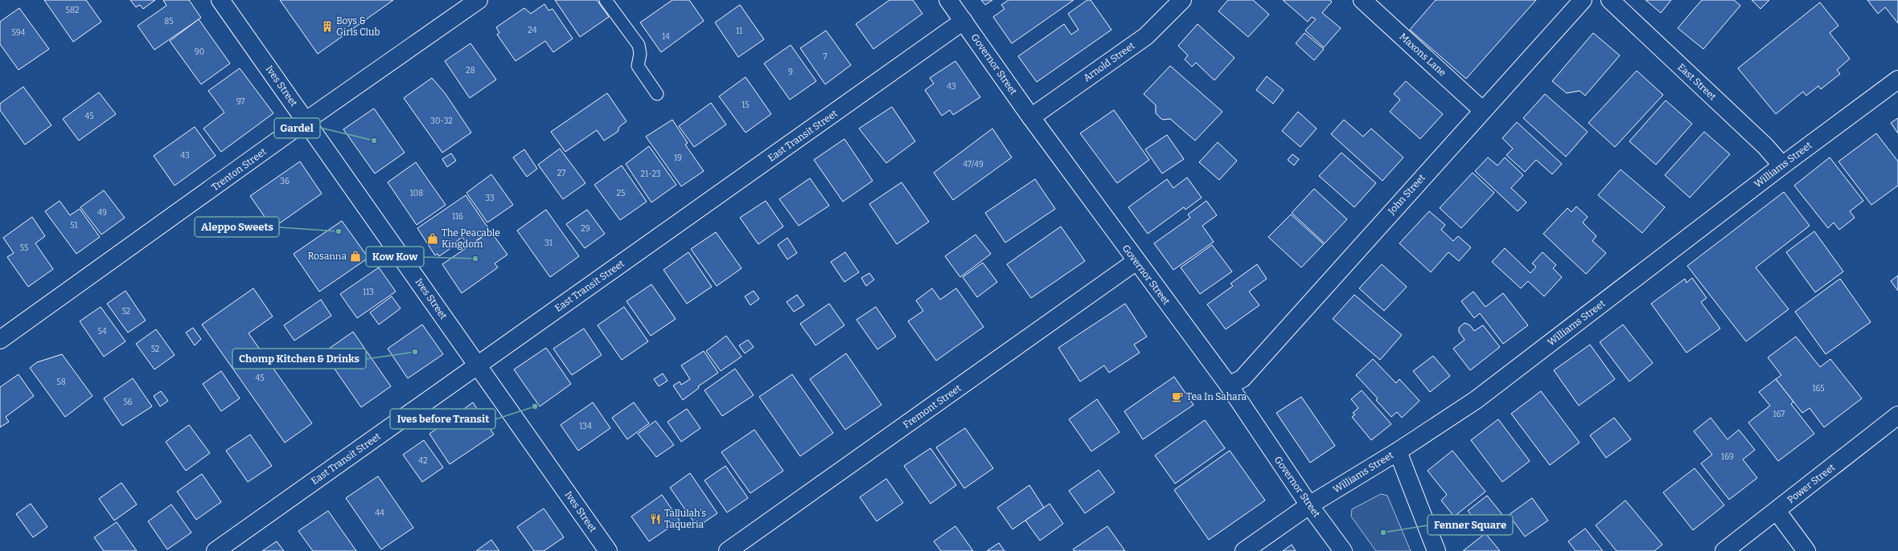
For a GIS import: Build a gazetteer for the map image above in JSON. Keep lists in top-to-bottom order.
{
  "streets": {
    "street": [
      "Maxons Lane",
      "Arnold Street",
      "Governor Street",
      "East Street",
      "Ives Street",
      "East Transit Street",
      "Williams Street",
      "Trenton Street",
      "John Street",
      "Fremont Street",
      "Power Street"
    ]
  },
  "crossings": [
    ["Maxons Lane", "John Street"],
    ["Arnold Street", "Governor Street"],
    ["Governor Street", "East Transit Street"],
    ["Governor Street", "Williams Street"],
    ["Governor Street", "John Street"],
    ["Governor Street", "Fremont Street"],
    ["East Street", "Williams Street"],
    ["Ives Street", "East Transit Street"],
    ["Ives Street", "Trenton Street"]
  ],
  "places": {
    "building": ["Boys & Girls Club"],
    "other": [
      "Gardel",
      "Aleppo Sweets",
      "Kow Kow",
      "Chomp Kitchen & Drinks",
      "Ives before Transit",
      "Fenner Square"
    ],
    "shop": ["The Peacable Kingdom", "Rosanna"],
    "cafe": ["Tea In Sahara"],
    "restaurant": ["Tallulah's Taqueria"]
  },
  "house_numbers": [
    "582",
    "85",
    "24",
    "11",
    "594",
    "14",
    "90",
    "7",
    "28",
    "9",
    "43",
    "97",
    "15",
    "45",
    "30-32",
    "43",
    "19",
    "47/49",
    "27",
    "21-23",
    "36",
    "108",
    "25",
    "33",
    "49",
    "116",
    "51",
    "29",
    "31",
    "55",
    "113",
    "52",
    "54",
    "52",
    "45",
    "58",
    "165",
    "56",
    "167",
    "134",
    "169",
    "42",
    "44"
  ]
}
